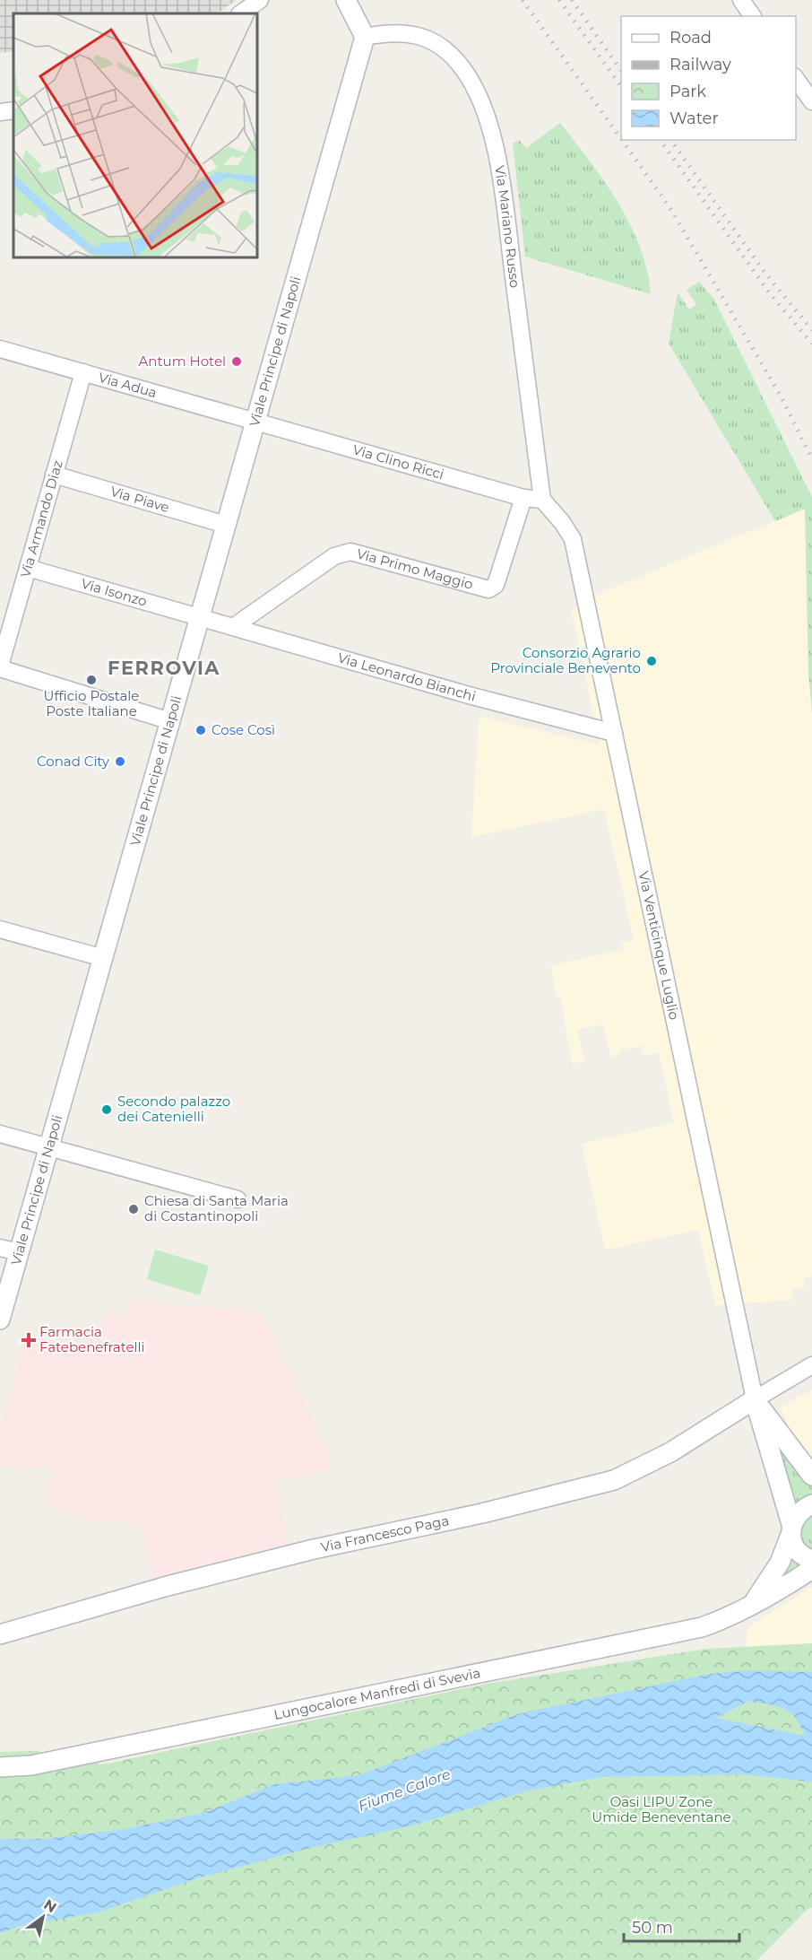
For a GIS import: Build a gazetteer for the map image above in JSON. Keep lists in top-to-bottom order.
{
  "streets": {
    "street": [
      "Via Mariano Russo",
      "Viale Principe di Napoli",
      "Via Adua",
      "Via Clino Ricci",
      "Via Piave",
      "Via Armando Diaz",
      "Via Primo Maggio",
      "Via Isonzo",
      "Via Leonardo Bianchi",
      "Via Venticinque Luglio",
      "Via Francesco Paga",
      "Lungocalore Manfredi di Svevia"
    ]
  },
  "crossings": [
    ["Via Mariano Russo", "Viale Principe di Napoli"],
    ["Via Mariano Russo", "Via Clino Ricci"],
    ["Via Mariano Russo", "Via Venticinque Luglio"],
    ["Viale Principe di Napoli", "Via Adua"],
    ["Viale Principe di Napoli", "Via Clino Ricci"],
    ["Viale Principe di Napoli", "Via Piave"],
    ["Viale Principe di Napoli", "Via Isonzo"],
    ["Viale Principe di Napoli", "Via Leonardo Bianchi"],
    ["Via Adua", "Via Clino Ricci"],
    ["Via Adua", "Via Armando Diaz"],
    ["Via Clino Ricci", "Via Primo Maggio"],
    ["Via Clino Ricci", "Via Venticinque Luglio"],
    ["Via Piave", "Via Armando Diaz"],
    ["Via Armando Diaz", "Via Isonzo"],
    ["Via Primo Maggio", "Via Leonardo Bianchi"],
    ["Via Isonzo", "Via Leonardo Bianchi"],
    ["Via Leonardo Bianchi", "Via Venticinque Luglio"],
    ["Via Venticinque Luglio", "Via Francesco Paga"],
    ["Via Venticinque Luglio", "Lungocalore Manfredi di Svevia"]
  ],
  "districts": ["FERROVIA"],
  "water": ["Fiume Calore"],
  "parks": ["Oasi LIPU Zone Umide Beneventane"],
  "places": {
    "other": [
      "Antum Hotel",
      "Consorzio Agrario Provinciale Benevento",
      "Ufficio Postale Poste Italiane",
      "Cose Così",
      "Conad City",
      "Secondo palazzo dei Catenielli",
      "Chiesa di Santa Maria di Costantinopoli"
    ],
    "health": ["Farmacia Fatebenefratelli"]
  },
  "legend": [
    "Road",
    "Railway",
    "Park",
    "Water"
  ],
  "scale_bar": "50 m",
  "north": "top right"
}
